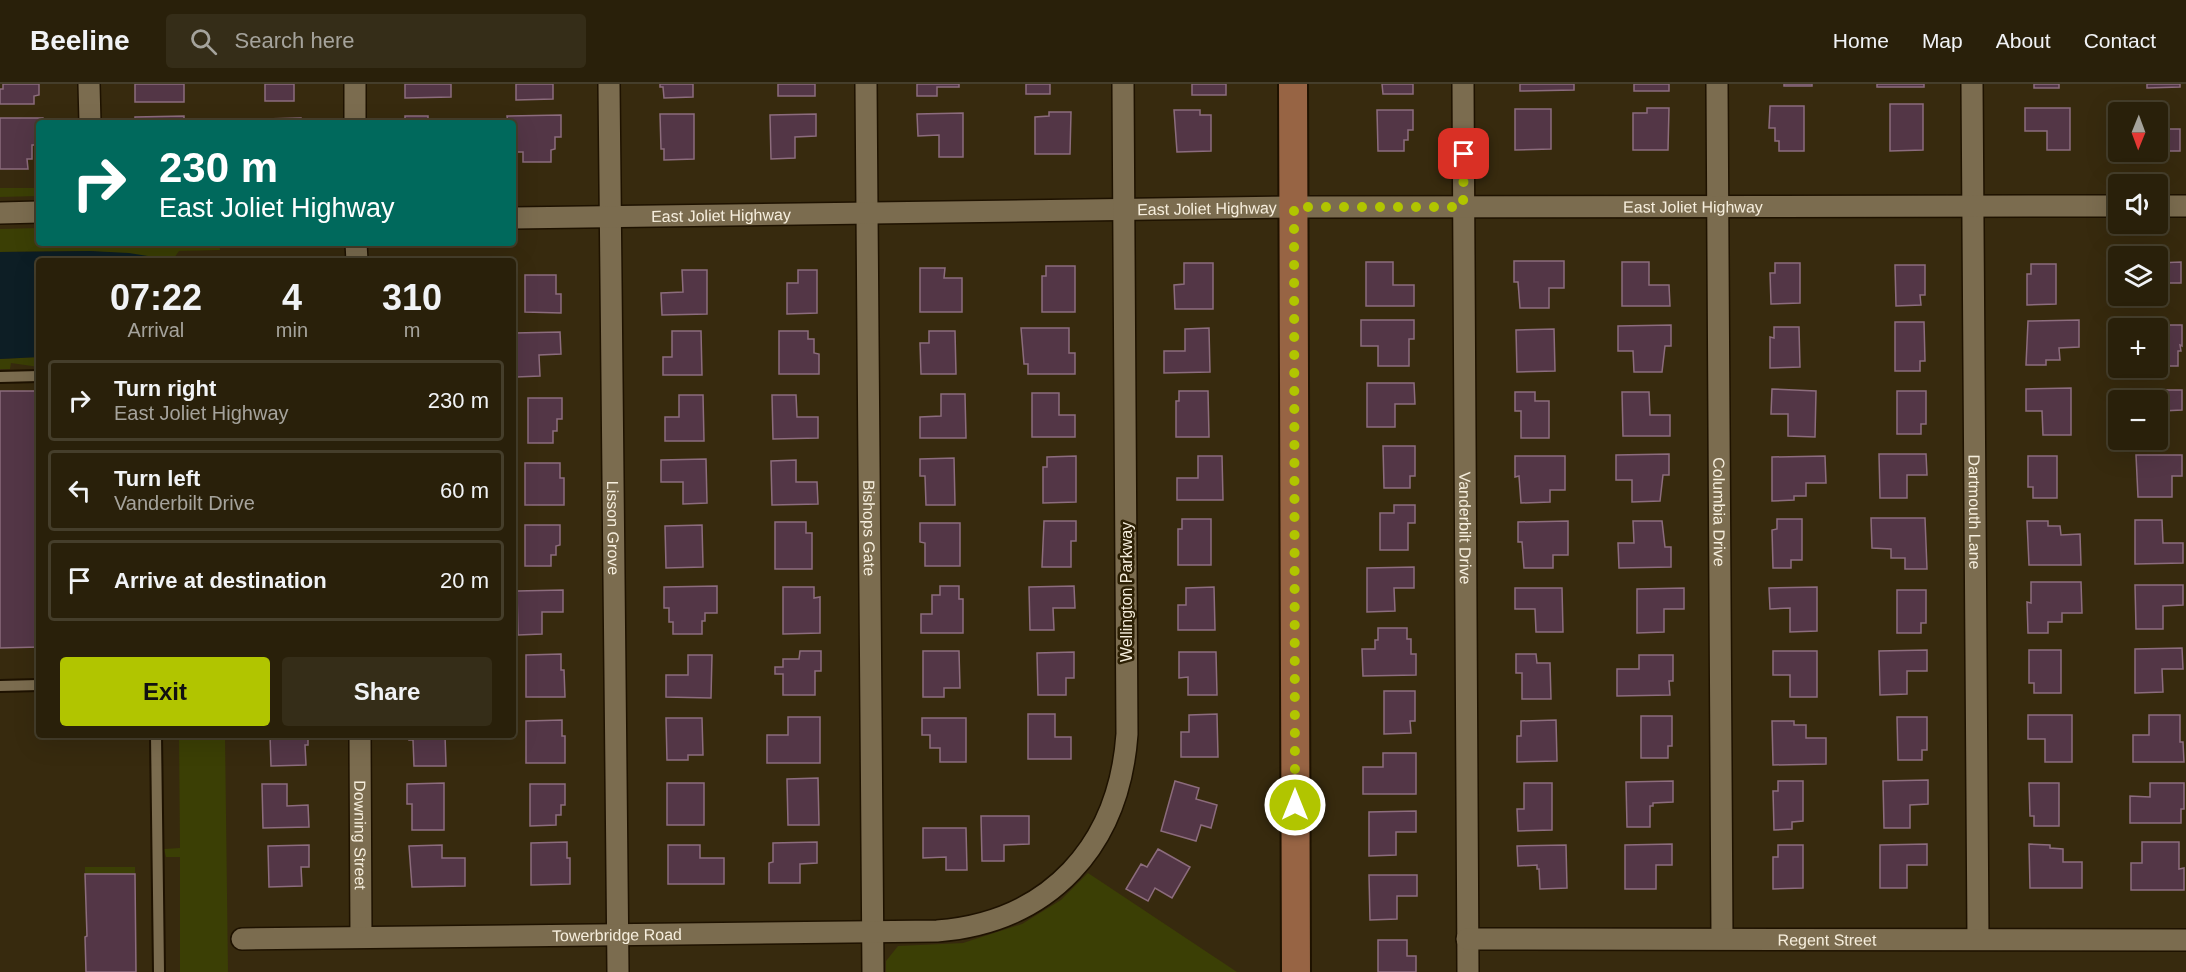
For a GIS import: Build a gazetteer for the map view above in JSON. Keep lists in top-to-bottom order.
{
  "streets": {
    "street": [
      "East Joliet Highway",
      "Columbia Drive",
      "Dartmouth Lane",
      "Lisson Grove",
      "Bishops Gate",
      "Vanderbilt Drive",
      "Wellington Parkway",
      "Downing Street",
      "Towerbridge Road",
      "Regent Street"
    ]
  },
  "crossings": [
    ["East Joliet Highway", "Columbia Drive"],
    ["East Joliet Highway", "Dartmouth Lane"],
    ["East Joliet Highway", "Lisson Grove"],
    ["East Joliet Highway", "Bishops Gate"],
    ["East Joliet Highway", "Vanderbilt Drive"],
    ["East Joliet Highway", "Wellington Parkway"],
    ["Columbia Drive", "Regent Street"],
    ["Dartmouth Lane", "Regent Street"],
    ["Lisson Grove", "Towerbridge Road"],
    ["Bishops Gate", "Wellington Parkway"],
    ["Bishops Gate", "Towerbridge Road"],
    ["Vanderbilt Drive", "Regent Street"],
    ["Wellington Parkway", "Towerbridge Road"],
    ["Downing Street", "Towerbridge Road"]
  ],
  "north": "bottom",
  "page": {
    "header": "Beeline",
    "search": "Search here",
    "nav": [
      "Home",
      "Map",
      "About",
      "Contact"
    ],
    "map_buttons": ["+", "−"],
    "turn": ["230 m", "East Joliet Highway"],
    "eta": [
      "07:22",
      "Arrival",
      "4",
      "min",
      "310",
      "m"
    ],
    "list": [
      {
        "name": "Turn right",
        "note": "East Joliet Highway",
        "value": "230 m"
      },
      {
        "name": "Turn left",
        "note": "Vanderbilt Drive",
        "value": "60 m"
      },
      {
        "name": "Arrive at destination",
        "value": "20 m"
      }
    ],
    "buttons": ["Exit", "Share"]
  }
}
